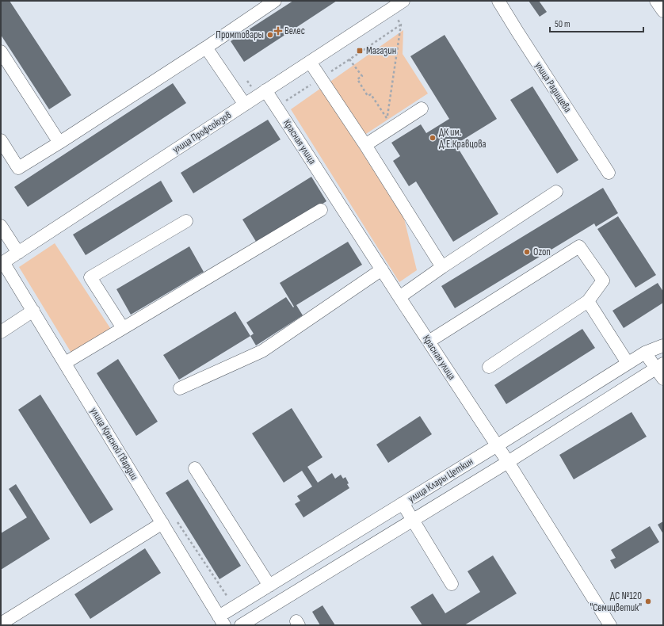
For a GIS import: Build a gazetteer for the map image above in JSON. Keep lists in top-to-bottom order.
{
  "streets": {
    "street": [
      "улица Радищева",
      "улица Профсоюзов",
      "Красная улица",
      "улица Красной Гвардии",
      "улица Клары Цеткин"
    ]
  },
  "crossings": [
    ["улица Профсоюзов", "Красная улица"],
    ["улица Профсоюзов", "улица Красной Гвардии"],
    ["Красная улица", "улица Клары Цеткин"],
    ["улица Красной Гвардии", "улица Клары Цеткин"]
  ],
  "places": {
    "health": ["Велес"],
    "other": [
      "Промтовары",
      "ДК им. Д.Е.Кравцова",
      "Ozon",
      "ДС №120 \"Семицветик\""
    ],
    "transit": ["Магазин"]
  },
  "scale_bar": "50 m"
}
